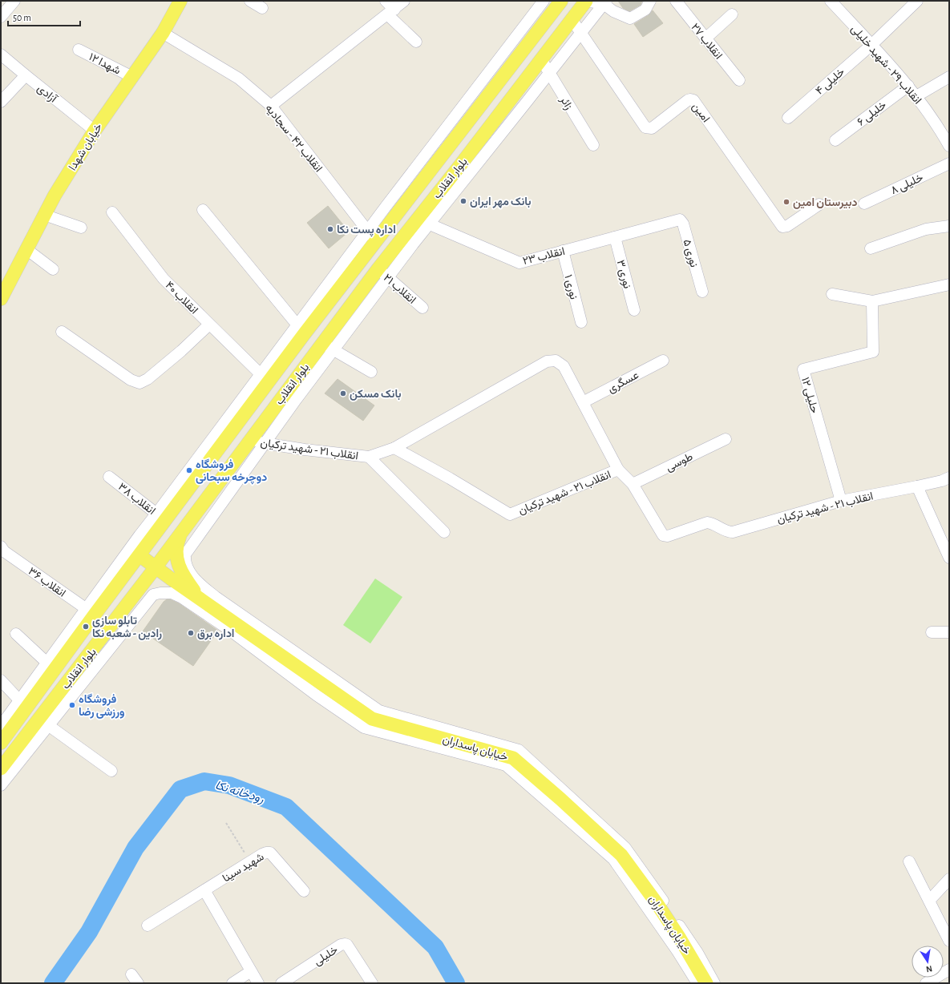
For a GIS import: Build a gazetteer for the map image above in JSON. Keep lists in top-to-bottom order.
{
  "streets": {
    "main road": ["خیابان شهدا", "بلوار انقلاب", "خیابان پاسداران"],
    "street": [
      "انقلاب ۲۷",
      "شهدا ۱۲",
      "انقلاب ۲۹ - شهید خلیلی",
      "خلیلی ۴",
      "آزادی",
      "زائر",
      "امین",
      "خلیلی ۶",
      "انقلاب ۴۲ - سجادیه",
      "خلیلی ۸",
      "نوری ۵",
      "انقلاب ۲۳",
      "نوری ۳",
      "نوری ۱",
      "انقلاب ۲۱",
      "انقلاب ۴۰",
      "عسگری",
      "حلیلی ۱۲",
      "انقلاب ۲۱ - شهید ترکیان",
      "طوسی",
      "انقلاب ۳۸",
      "انقلاب ۳۶",
      "شهید سینا",
      "خلیلی"
    ]
  },
  "crossings": [
    ["شهدا ۱۲", "خیابان شهدا"],
    ["انقلاب ۲۹ - شهید خلیلی", "خلیلی ۴"],
    ["انقلاب ۲۹ - شهید خلیلی", "خلیلی ۶"],
    ["آزادی", "خیابان شهدا"],
    ["زائر", "بلوار انقلاب"],
    ["امین", "بلوار انقلاب"],
    ["انقلاب ۴۲ - سجادیه", "خیابان شهدا"],
    ["انقلاب ۴۲ - سجادیه", "بلوار انقلاب"],
    ["بلوار انقلاب", "انقلاب ۲۳"],
    ["بلوار انقلاب", "انقلاب ۲۱"],
    ["بلوار انقلاب", "انقلاب ۲۱ - شهید ترکیان"],
    ["بلوار انقلاب", "انقلاب ۳۸"],
    ["بلوار انقلاب", "انقلاب ۳۶"],
    ["بلوار انقلاب", "خیابان پاسداران"],
    ["نوری ۵", "انقلاب ۲۳"],
    ["انقلاب ۲۳", "نوری ۳"],
    ["انقلاب ۲۳", "نوری ۱"],
    ["حلیلی ۱۲", "انقلاب ۲۱ - شهید ترکیان"],
    ["انقلاب ۲۱ - شهید ترکیان", "طوسی"]
  ],
  "water": ["رودخانه نکا"],
  "places": [
    "بانک مهر ایران",
    "دبیرستان امین",
    "اداره پست نکا",
    "بانک مسکن",
    "فروشگاه دوچرخه سبحانی",
    "تابلو سازی رادین - شعبه نکا",
    "اداره برق",
    "فروشگاه ورزشی رضا"
  ],
  "scale_bar": "50 m",
  "north": "bottom"
}
